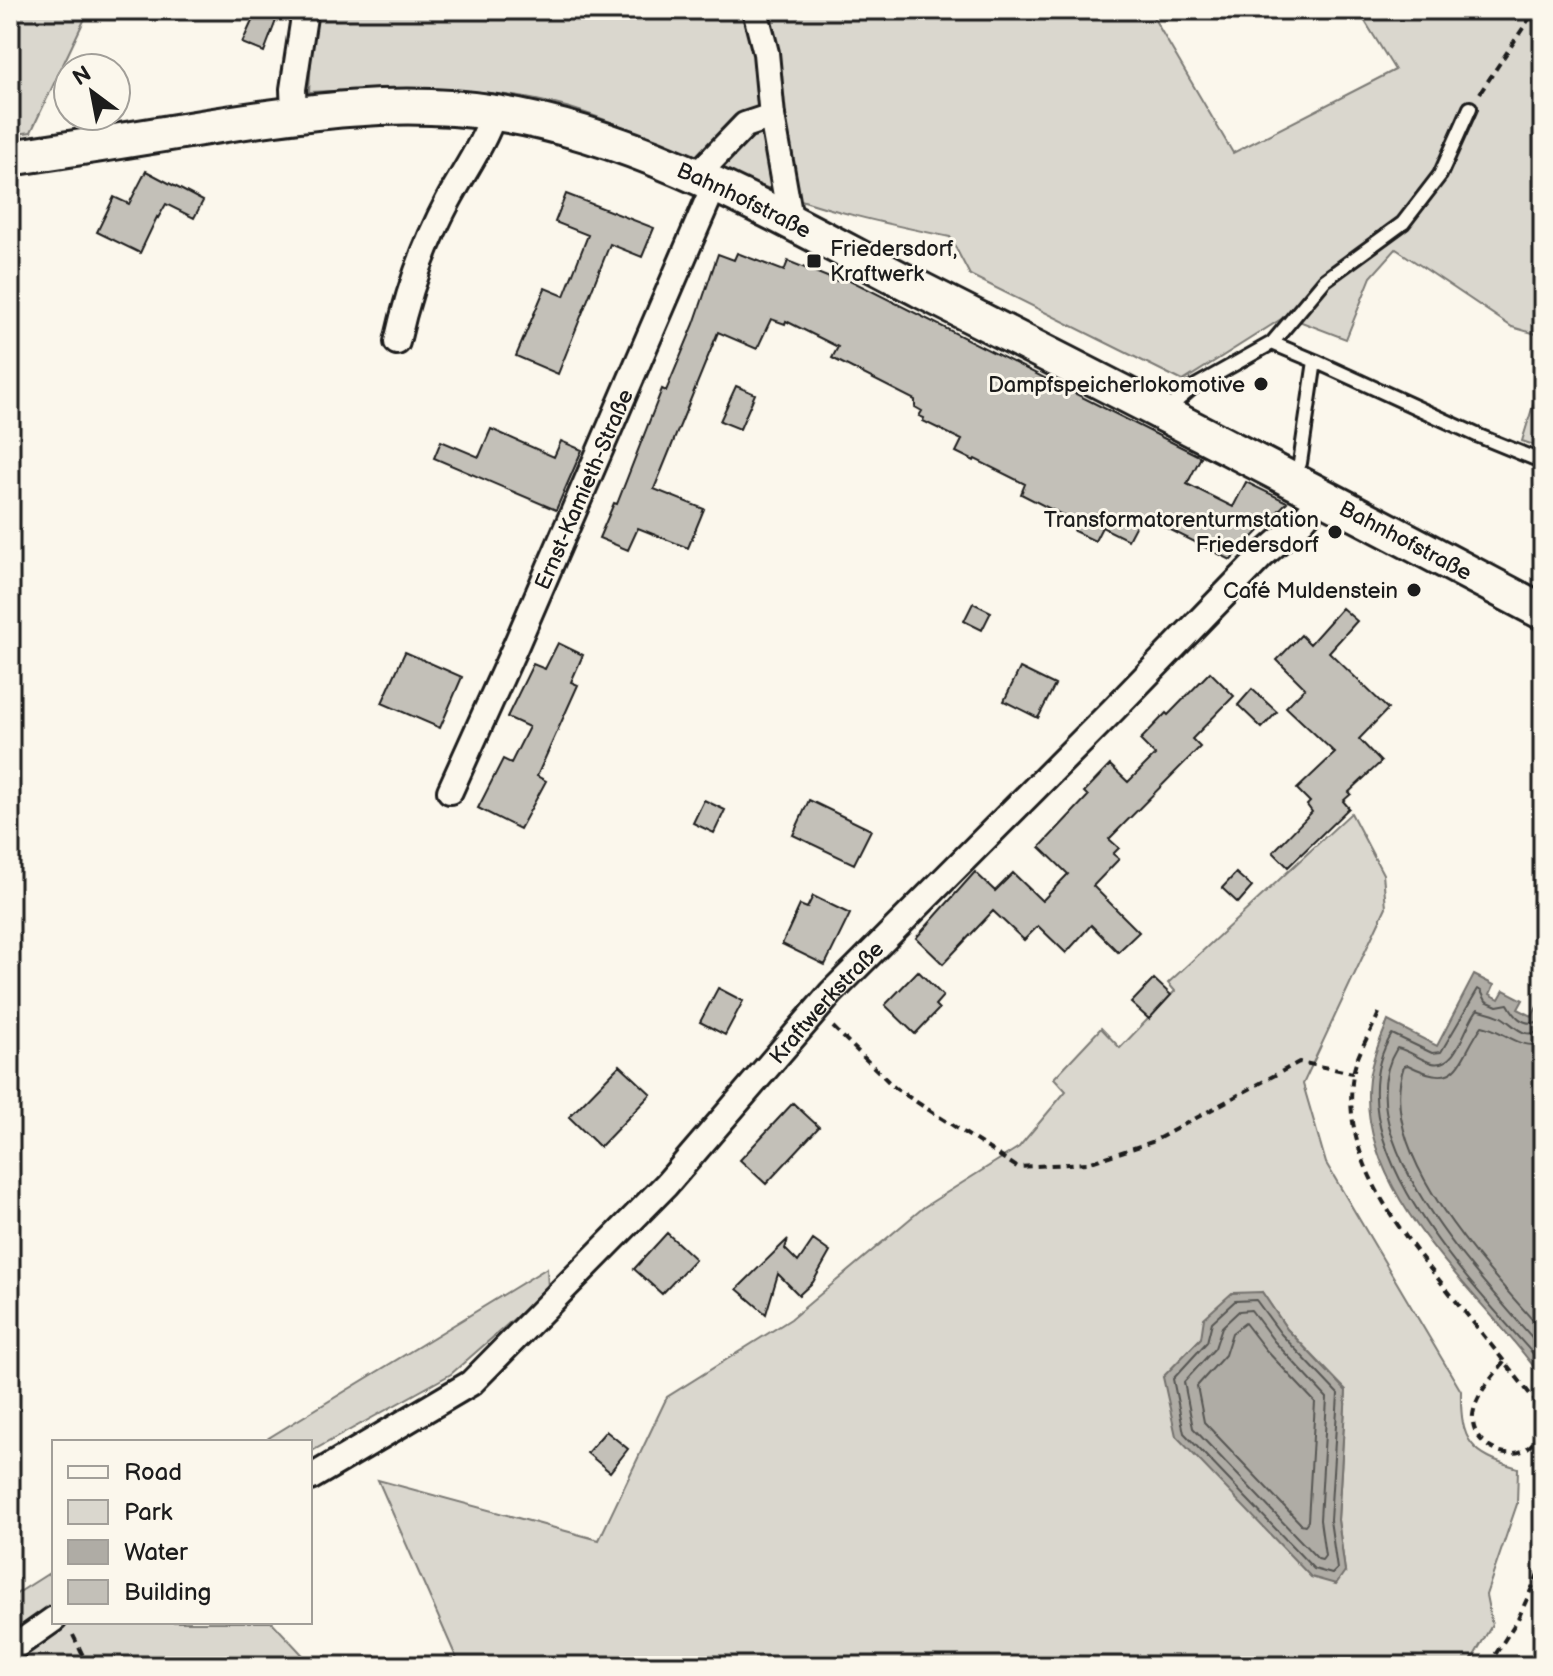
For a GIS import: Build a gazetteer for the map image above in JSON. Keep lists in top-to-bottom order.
{
  "streets": {
    "main road": ["Bahnhofstraße"],
    "street": ["Ernst-Kamieth-Straße", "Kraftwerkstraße"]
  },
  "crossings": [
    ["Bahnhofstraße", "Ernst-Kamieth-Straße"],
    ["Bahnhofstraße", "Kraftwerkstraße"]
  ],
  "places": {
    "transit": ["Friedersdorf, Kraftwerk"],
    "other": ["Dampfspeicherlokomotive", "Transformatorenturmstation Friedersdorf", "Café Muldenstein"]
  },
  "legend": [
    "Road",
    "Park",
    "Water",
    "Building"
  ],
  "north": "top left"
}
